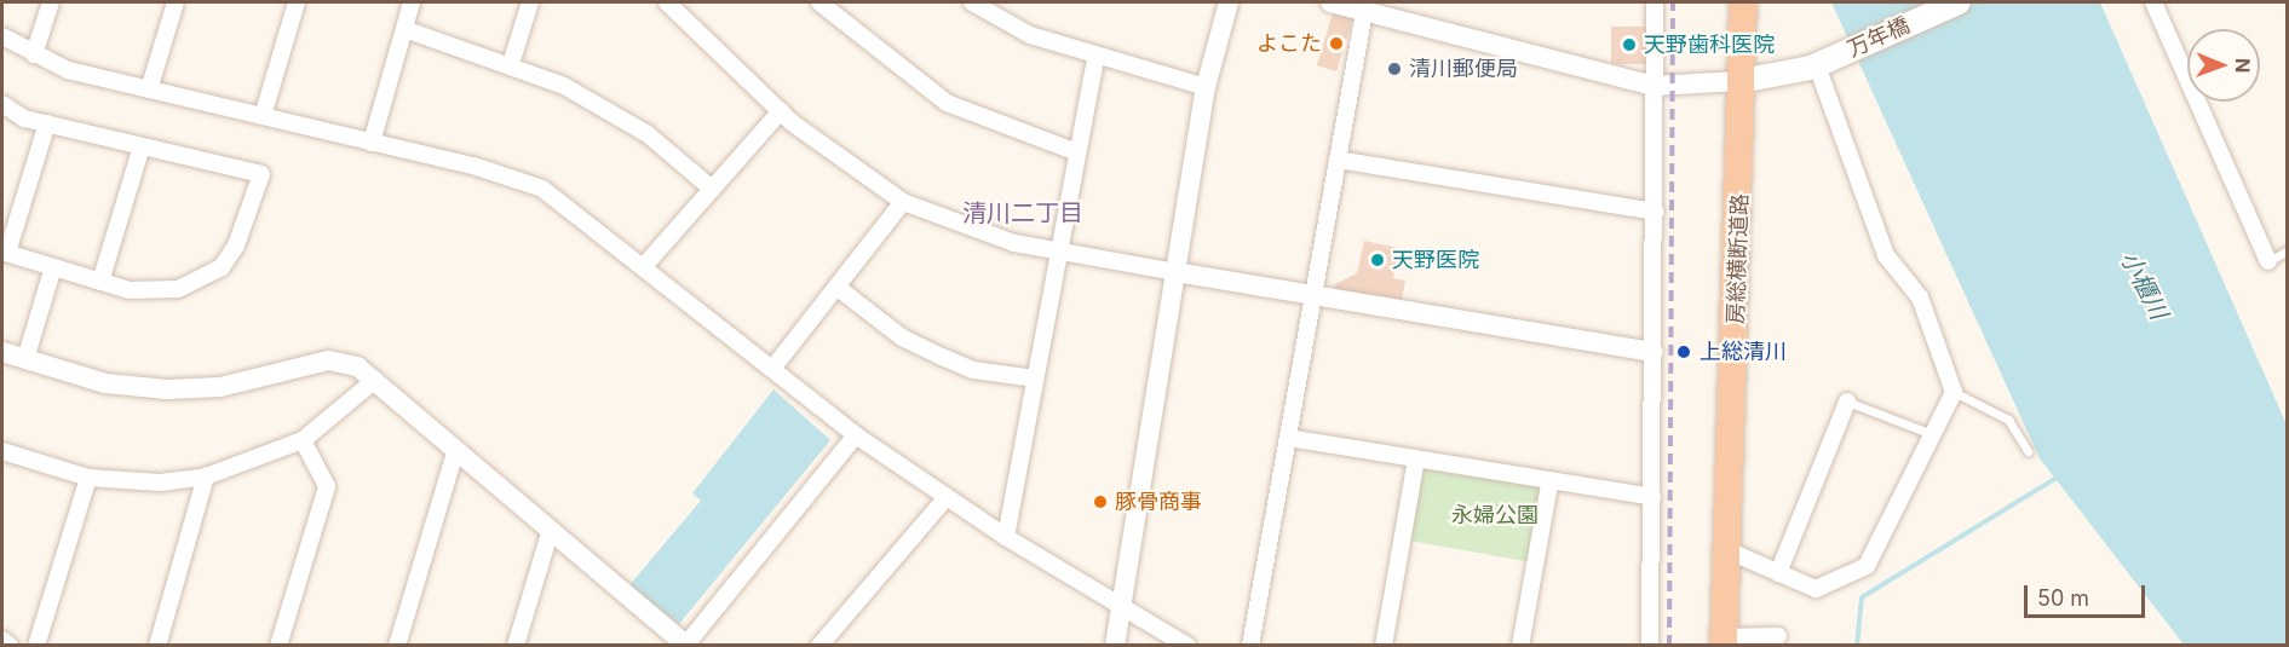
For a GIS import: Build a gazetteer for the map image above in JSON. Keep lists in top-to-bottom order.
{
  "streets": {
    "highway": ["房総横断道路"],
    "main road": ["万年橋"]
  },
  "crossings": [
    ["万年橋", "房総横断道路"]
  ],
  "districts": ["清川二丁目"],
  "water": ["小櫃川"],
  "parks": ["永婦公園"],
  "places": [
    "よこた",
    "天野歯科医院",
    "清川郵便局",
    "天野医院",
    "上総清川",
    "豚骨商事"
  ],
  "scale_bar": "50 m",
  "north": "right"
}
